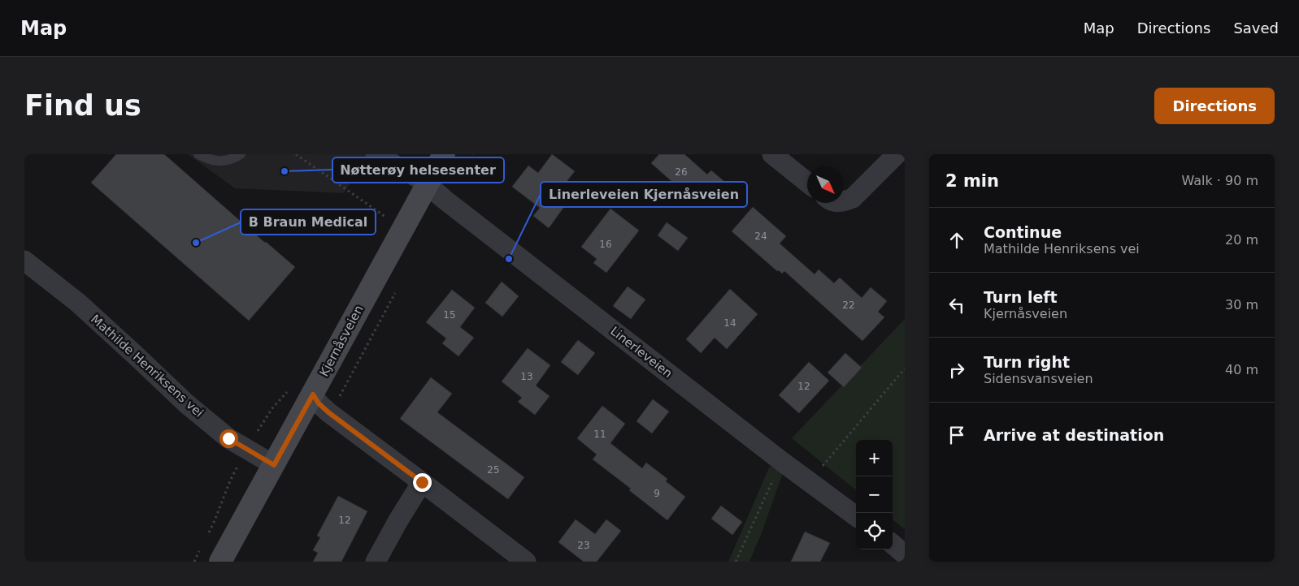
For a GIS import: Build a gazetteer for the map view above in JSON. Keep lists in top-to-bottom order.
{
  "streets": {
    "main road": ["Kjernåsveien"],
    "street": ["Linerleveien", "Mathilde Henriksens vei"]
  },
  "crossings": [
    ["Kjernåsveien", "Linerleveien"],
    ["Kjernåsveien", "Mathilde Henriksens vei"]
  ],
  "places": ["Nøtterøy helsesenter", "B Braun Medical", "Linerleveien Kjernåsveien"],
  "house_numbers": [
    "26",
    "24",
    "16",
    "22",
    "15",
    "14",
    "13",
    "12",
    "11",
    "25",
    "9",
    "12",
    "23"
  ],
  "north": "bottom right",
  "page": {
    "header": "Map",
    "nav": ["Map", "Directions", "Saved"],
    "buttons": "Directions",
    "title": "Find us",
    "heading": ["2 min", "Walk · 90 m"],
    "list": [
      ["Continue", "Mathilde Henriksens vei", "20 m"],
      ["Turn left", "Kjernåsveien", "30 m"],
      ["Turn right", "Sidensvansveien", "40 m"],
      "Arrive at destination"
    ],
    "map_buttons": ["+", "−"]
  }
}
